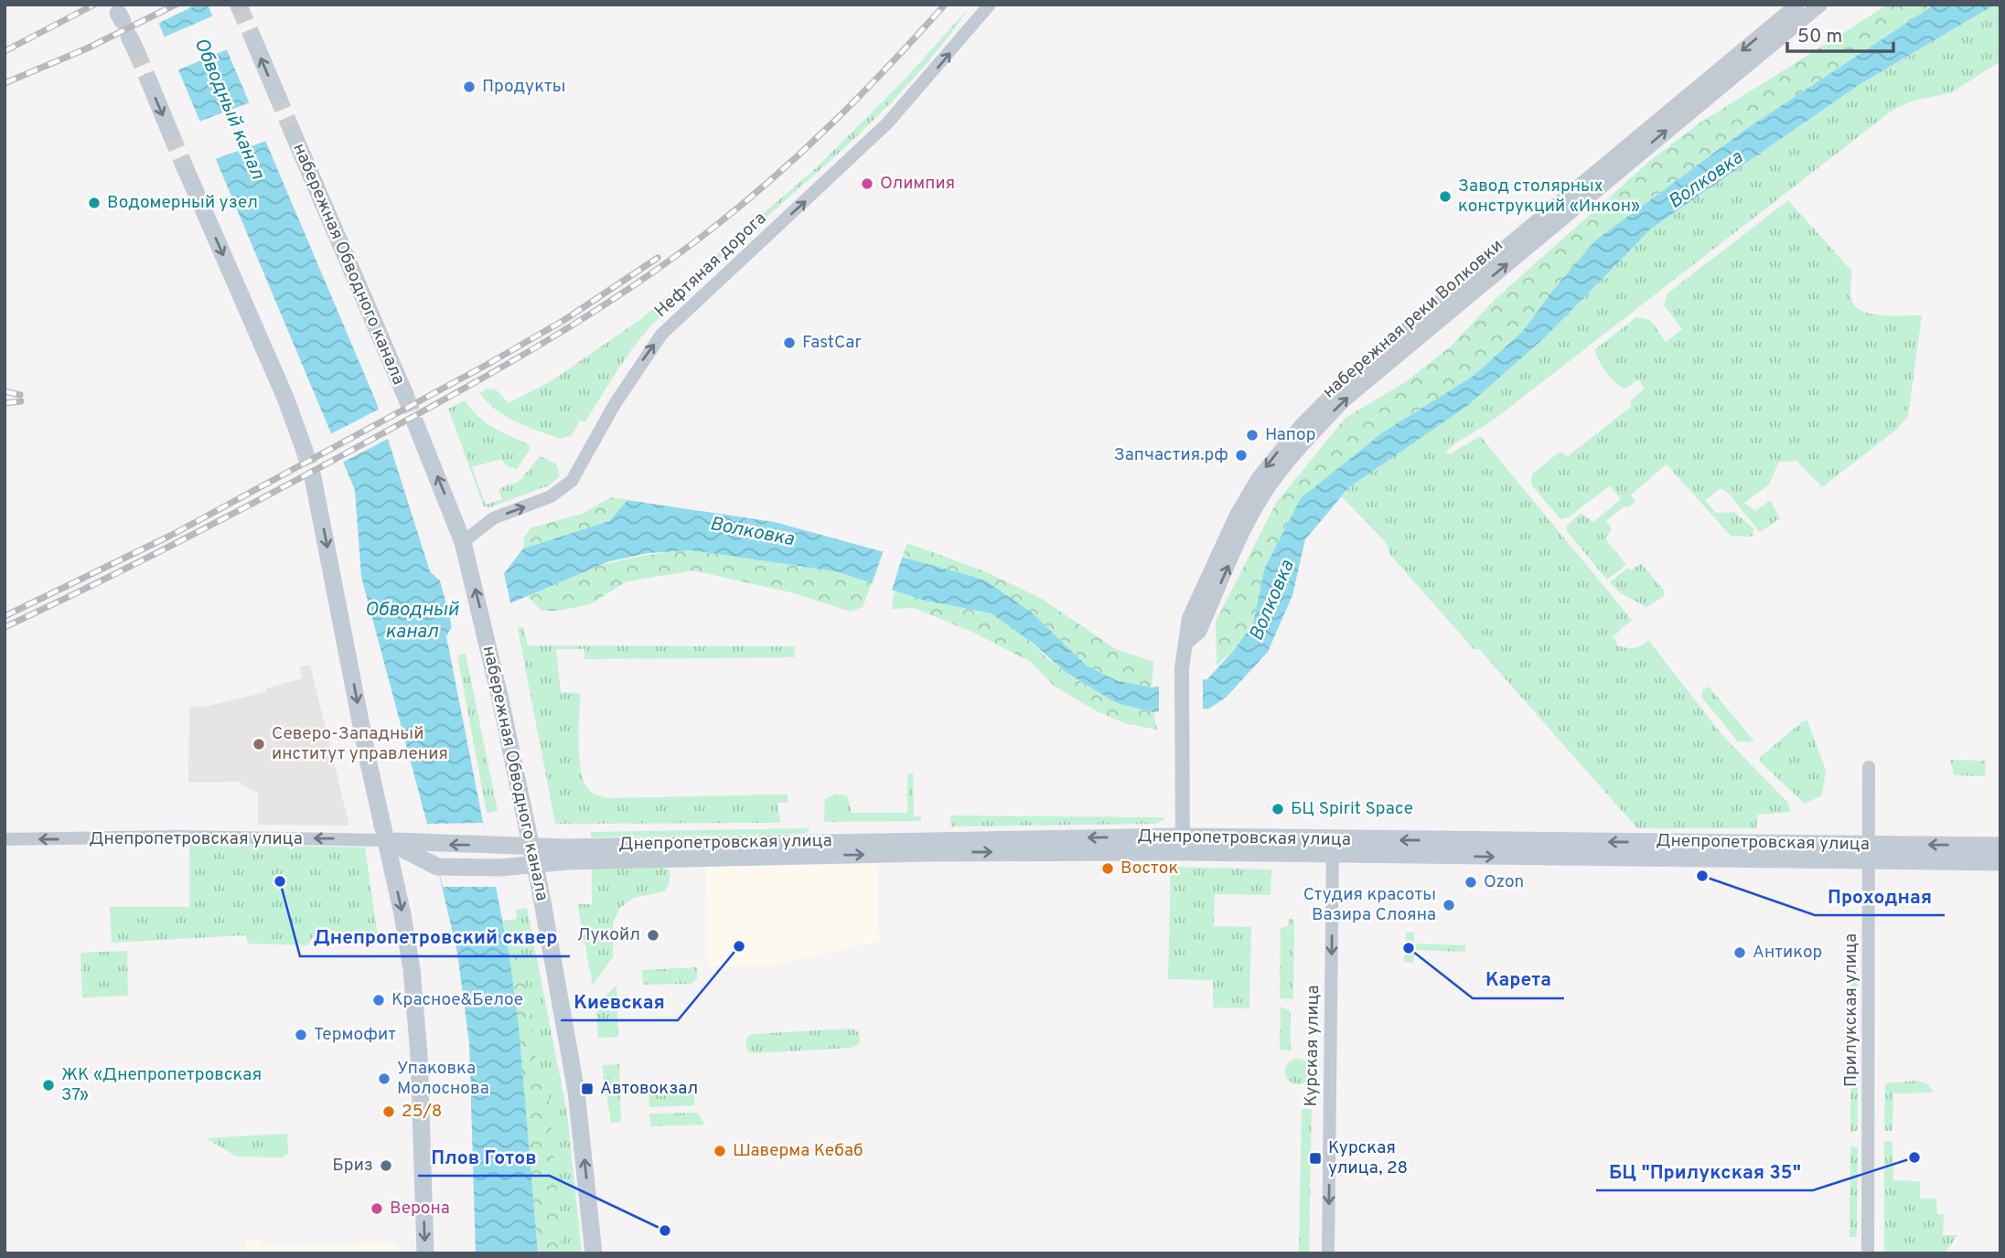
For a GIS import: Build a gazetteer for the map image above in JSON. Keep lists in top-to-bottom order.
{
  "streets": {
    "main road": ["набережная Обводного канала", "Днепропетровская улица"],
    "street": [
      "Нефтяная дорога",
      "набережная реки Волковки",
      "Прилукская улица",
      "Курская улица"
    ]
  },
  "crossings": [
    ["набережная Обводного канала", "Нефтяная дорога"],
    ["набережная Обводного канала", "Днепропетровская улица"],
    ["набережная реки Волковки", "Днепропетровская улица"],
    ["Днепропетровская улица", "Прилукская улица"],
    ["Днепропетровская улица", "Курская улица"]
  ],
  "one_way": ["Нефтяная дорога", "Курская улица"],
  "water": ["Обводный канал", "Волковка"],
  "places": {
    "other": [
      "Продукты",
      "Олимпия",
      "Завод столярных конструкций «Инкон»",
      "Водомерный узел",
      "FastCar",
      "Напор",
      "Запчастия.рф",
      "Северо-Западный институт управления",
      "БЦ Spirit Space",
      "Восток",
      "Проходная",
      "Днепропетровский сквер",
      "Ozon",
      "Студия красоты Вазира Слояна",
      "Лукойл",
      "Киевская",
      "Карета",
      "Антикор",
      "Красное&Белое",
      "Термофит",
      "Упаковка Молоснова",
      "ЖК «Днепропетровская 37»",
      "25/8",
      "Шаверма Кебаб",
      "БЦ \"Прилукская 35\"",
      "Бриз",
      "Верона",
      "Плов Готов"
    ],
    "transit": ["Автовокзал", "Курская улица, 28"]
  },
  "scale_bar": "50 m"
}
